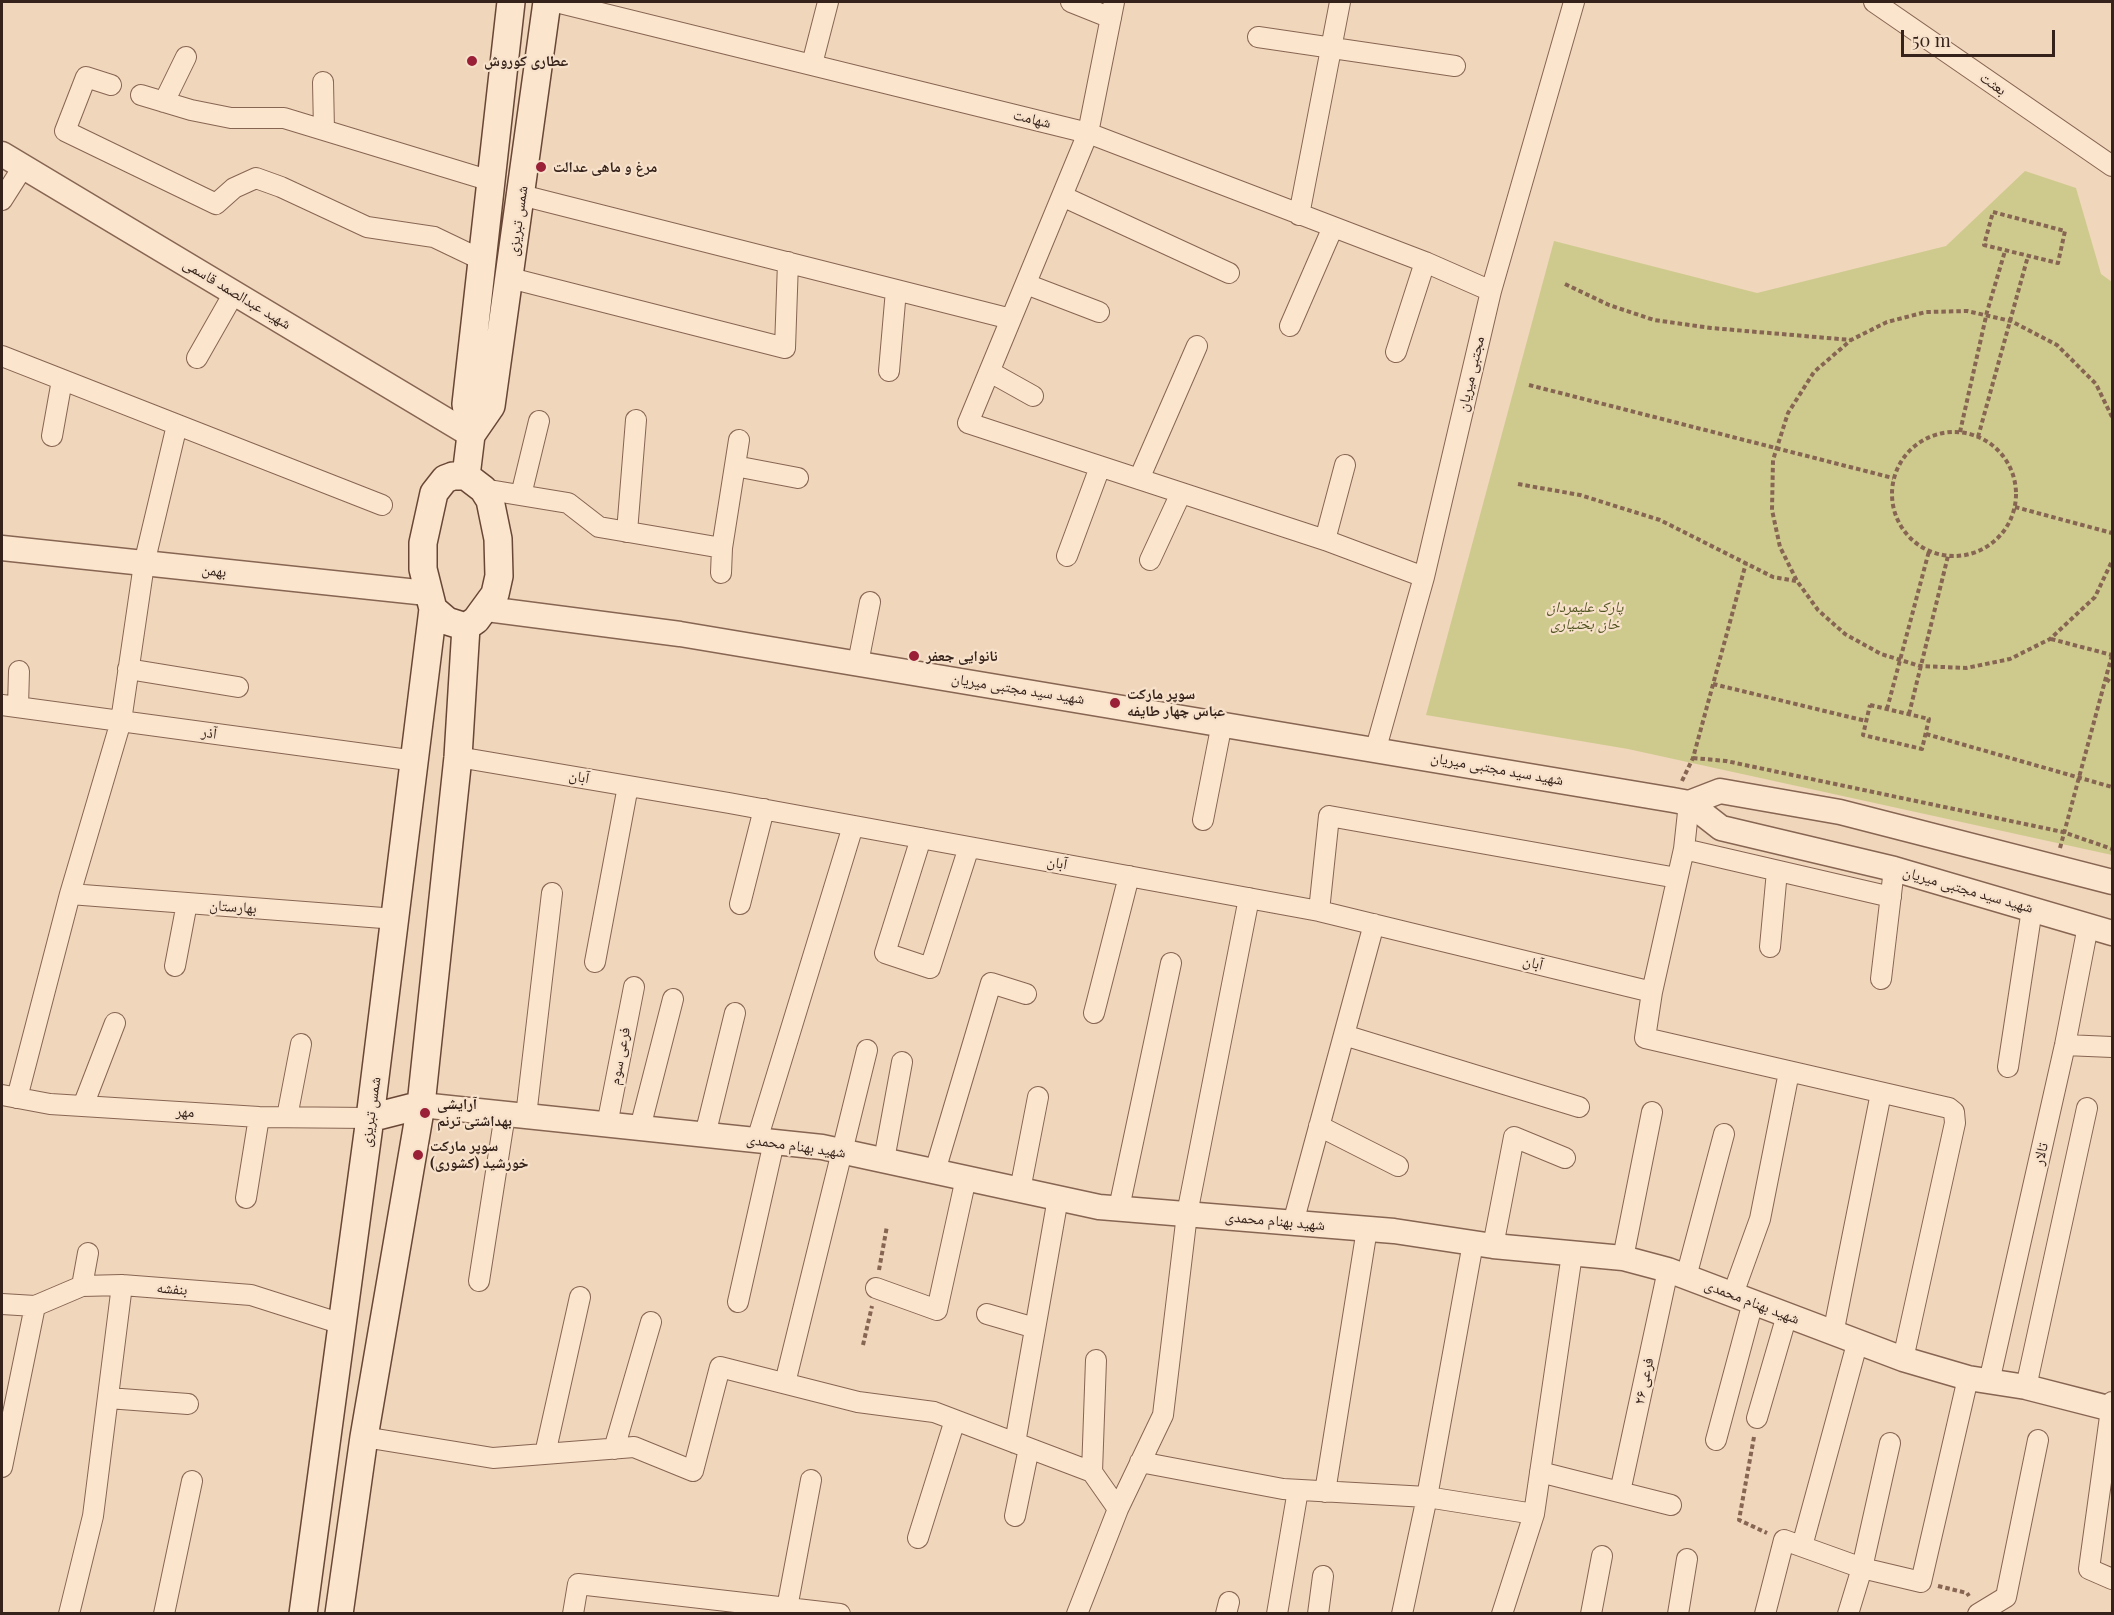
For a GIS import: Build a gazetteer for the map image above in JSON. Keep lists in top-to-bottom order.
{
  "streets": {
    "main road": ["شمس تبریزی"],
    "street": [
      "بعثت",
      "شهامت",
      "شهید عبدالصمد قاسمی",
      "مجتبی میریان",
      "بهمن",
      "شهید سید مجتبی میریان",
      "آذر",
      "آبان",
      "بهارستان",
      "فرعی سوم",
      "مهر",
      "شهید بهنام محمدی",
      "تالار",
      "بنفشه",
      "فرعی ۲۶"
    ]
  },
  "crossings": [
    ["شهامت", "مجتبی میریان"],
    ["شمس تبریزی", "شهید عبدالصمد قاسمی"],
    ["شمس تبریزی", "بهمن"],
    ["شمس تبریزی", "آذر"],
    ["شمس تبریزی", "بهارستان"],
    ["شمس تبریزی", "مهر"],
    ["شمس تبریزی", "بنفشه"],
    ["مجتبی میریان", "شهید سید مجتبی میریان"],
    ["شهید سید مجتبی میریان", "تالار"],
    ["فرعی سوم", "شهید بهنام محمدی"],
    ["شهید بهنام محمدی", "تالار"],
    ["شهید بهنام محمدی", "فرعی ۲۶"]
  ],
  "parks": ["پارک علیمردان خان بختیاری"],
  "places": [
    "عطاری کوروش",
    "مرغ و ماهی عدالت",
    "نانوایی جعفر",
    "سوپر مارکت عباس چهار طایفه",
    "آرایشی بهداشتی ترنم",
    "سوپر مارکت خورشید (کشوری)"
  ],
  "scale_bar": "50 m"
}
